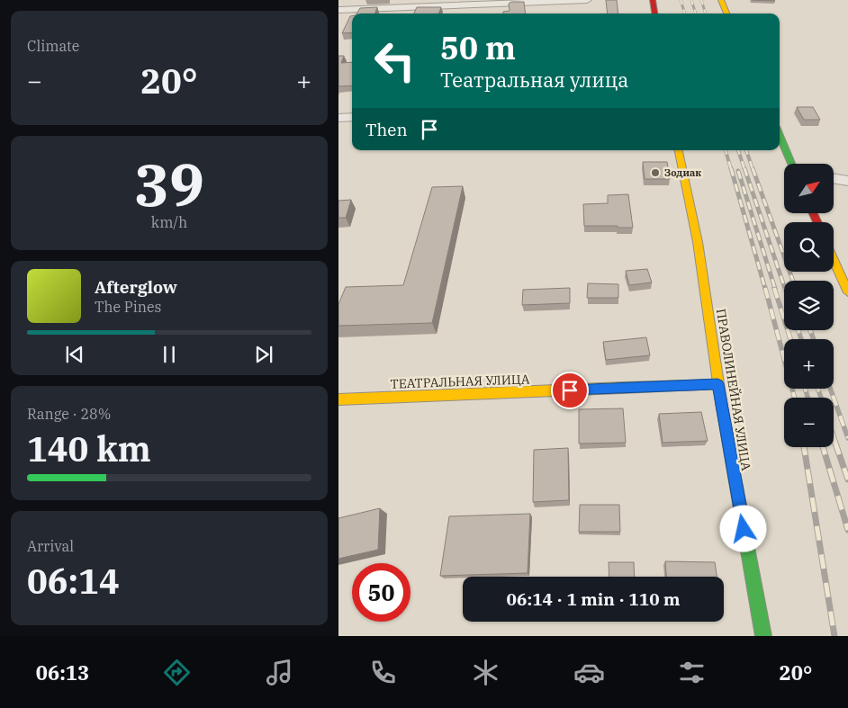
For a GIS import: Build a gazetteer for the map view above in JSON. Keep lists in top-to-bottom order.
{
  "streets": {
    "main road": ["ТЕАТРАЛЬНАЯ УЛИЦА", "ПРАВОЛИНЕЙНАЯ УЛИЦА"]
  },
  "crossings": [
    ["ТЕАТРАЛЬНАЯ УЛИЦА", "ПРАВОЛИНЕЙНАЯ УЛИЦА"]
  ],
  "places": ["Зодиак"],
  "north": "top right",
  "page": {
    "tile": [
      "Climate",
      ["39", "km/h"],
      ["Range · 28%", "140 km"],
      ["Arrival", "06:14"]
    ],
    "turn": ["50 m", "Театральная улица"],
    "heat": ["−", "20°", "+"],
    "then": "Then",
    "map_buttons": ["+", "−"],
    "song": ["Afterglow", "The Pines"],
    "limit": "50",
    "trip": "06:14 · 1 min · 110 m",
    "tabs": ["06:13", "20°"]
  }
}
